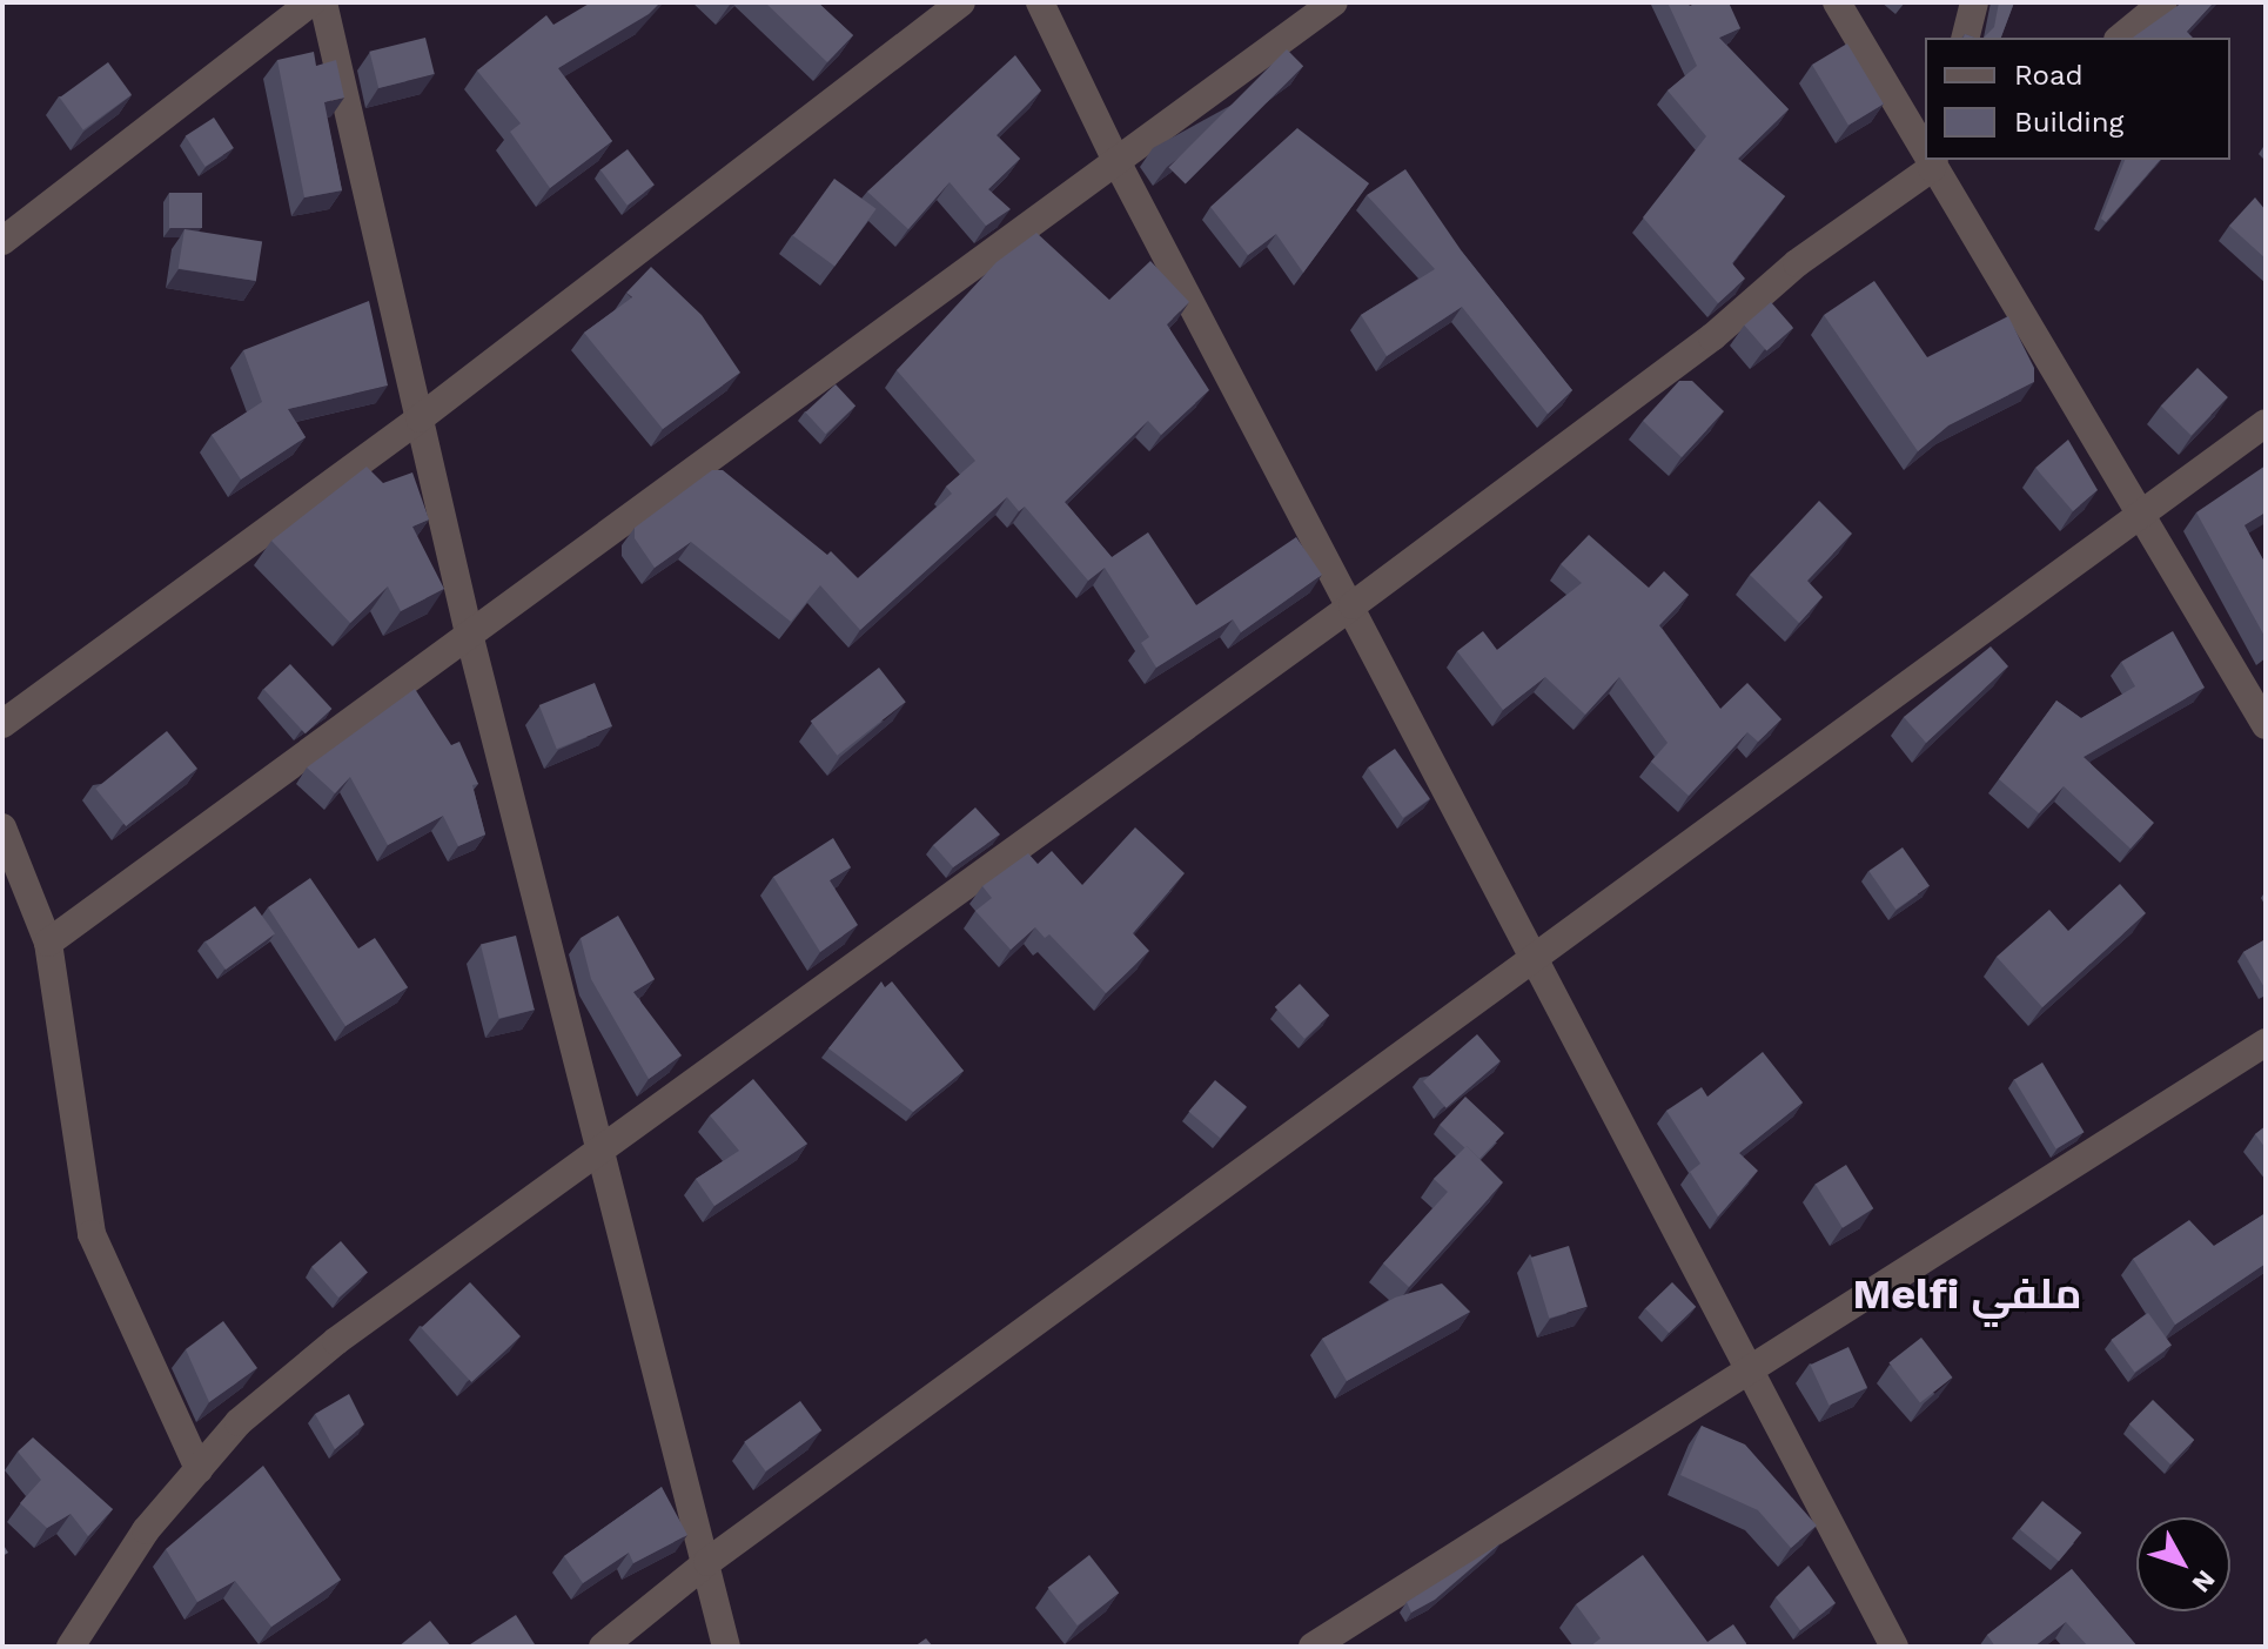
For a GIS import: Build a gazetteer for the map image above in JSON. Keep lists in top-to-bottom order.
{
  "districts": ["Melfi ملفي"],
  "legend": ["Road", "Building"],
  "north": "bottom right"
}
